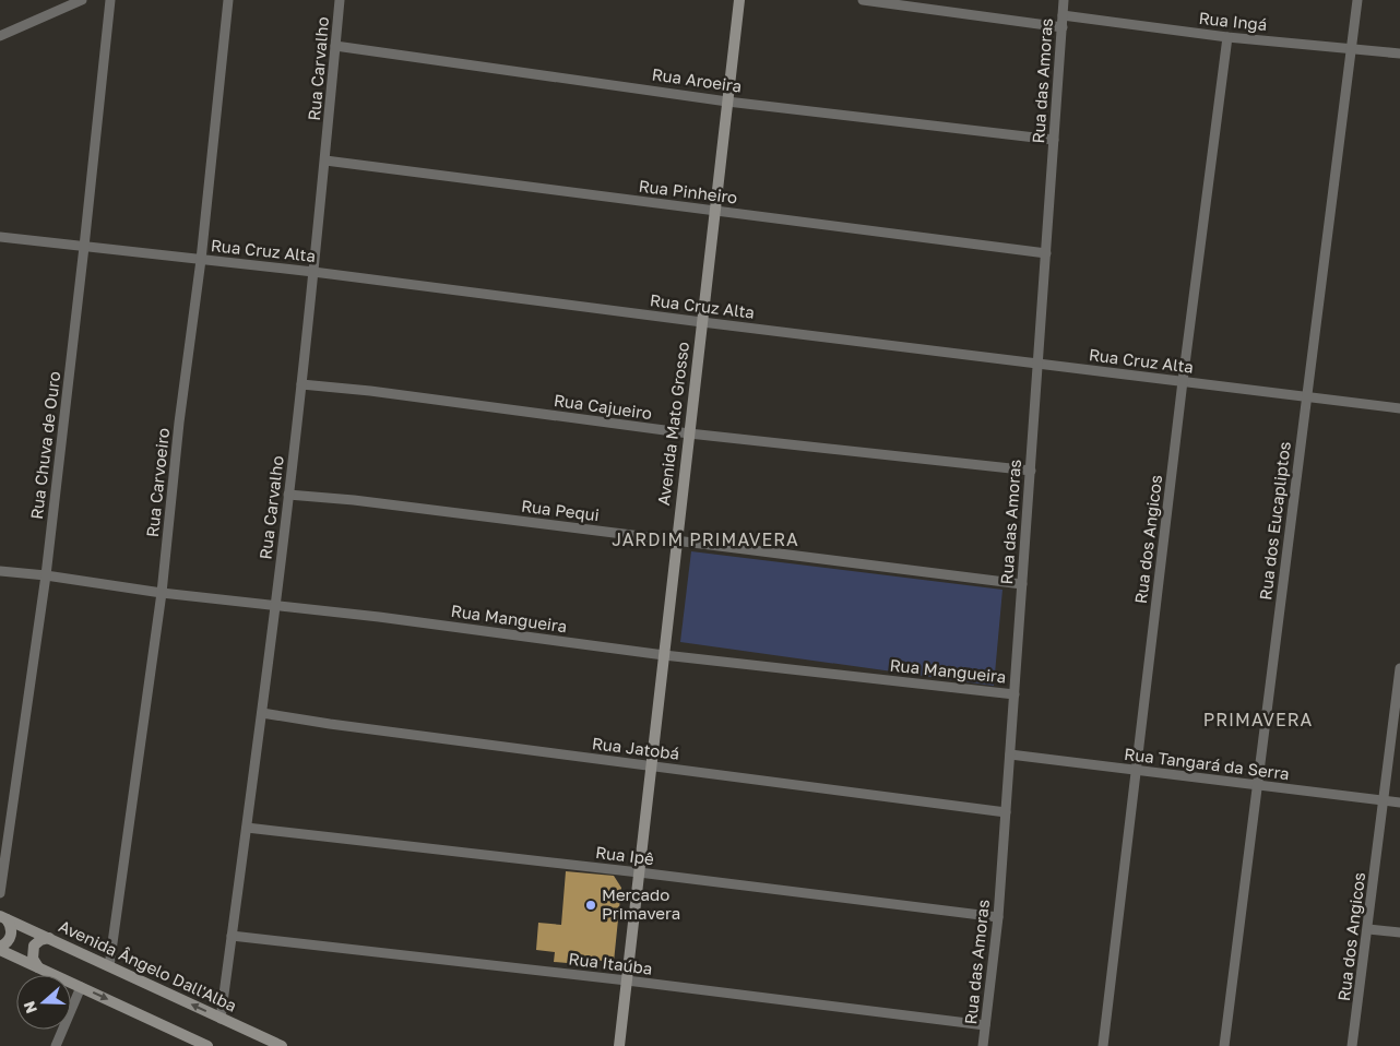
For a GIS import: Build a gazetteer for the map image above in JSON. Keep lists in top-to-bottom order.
{
  "streets": {
    "street": [
      "Rua Ingá",
      "Rua Carvalho",
      "Rua Aroeira",
      "Rua das Amoras",
      "Rua Pinheiro",
      "Rua Cruz Alta",
      "Rua Cajueiro",
      "Avenida Mato Grosso",
      "Rua Chuva de Ouro",
      "Rua Carvoeiro",
      "Rua Pequi",
      "Rua dos Eucapliptos",
      "Rua dos Angicos",
      "Rua Mangueira",
      "Rua Jatobá",
      "Rua Tangará da Serra",
      "Rua Ipê",
      "Rua Itaúba",
      "Avenida Ângelo Dall'Alba"
    ]
  },
  "crossings": [
    ["Rua Ingá", "Rua das Amoras"],
    ["Rua Ingá", "Rua dos Eucapliptos"],
    ["Rua Ingá", "Rua dos Angicos"],
    ["Rua Carvalho", "Rua Aroeira"],
    ["Rua Carvalho", "Rua Pinheiro"],
    ["Rua Carvalho", "Rua Cruz Alta"],
    ["Rua Carvalho", "Rua Cajueiro"],
    ["Rua Carvalho", "Rua Pequi"],
    ["Rua Carvalho", "Rua Mangueira"],
    ["Rua Carvalho", "Rua Jatobá"],
    ["Rua Carvalho", "Rua Ipê"],
    ["Rua Carvalho", "Rua Itaúba"],
    ["Rua Carvalho", "Avenida Ângelo Dall'Alba"],
    ["Rua Aroeira", "Rua das Amoras"],
    ["Rua Aroeira", "Avenida Mato Grosso"],
    ["Rua das Amoras", "Rua Pinheiro"],
    ["Rua das Amoras", "Rua Cruz Alta"],
    ["Rua das Amoras", "Rua Cajueiro"],
    ["Rua das Amoras", "Rua Pequi"],
    ["Rua das Amoras", "Rua Mangueira"],
    ["Rua das Amoras", "Rua Jatobá"],
    ["Rua das Amoras", "Rua Tangará da Serra"],
    ["Rua das Amoras", "Rua Ipê"],
    ["Rua das Amoras", "Rua Itaúba"],
    ["Rua Pinheiro", "Avenida Mato Grosso"],
    ["Rua Cruz Alta", "Avenida Mato Grosso"],
    ["Rua Cruz Alta", "Rua Chuva de Ouro"],
    ["Rua Cruz Alta", "Rua Carvoeiro"],
    ["Rua Cruz Alta", "Rua dos Eucapliptos"],
    ["Rua Cruz Alta", "Rua dos Angicos"],
    ["Rua Cajueiro", "Avenida Mato Grosso"],
    ["Avenida Mato Grosso", "Rua Pequi"],
    ["Avenida Mato Grosso", "Rua Mangueira"],
    ["Avenida Mato Grosso", "Rua Jatobá"],
    ["Avenida Mato Grosso", "Rua Ipê"],
    ["Avenida Mato Grosso", "Rua Itaúba"],
    ["Rua Chuva de Ouro", "Rua Mangueira"],
    ["Rua Carvoeiro", "Rua Mangueira"],
    ["Rua Carvoeiro", "Avenida Ângelo Dall'Alba"],
    ["Rua dos Eucapliptos", "Rua Tangará da Serra"],
    ["Rua dos Angicos", "Rua Tangará da Serra"]
  ],
  "districts": ["JARDIM PRIMAVERA", "PRIMAVERA"],
  "places": ["Mercado Primavera"],
  "north": "left"
}
